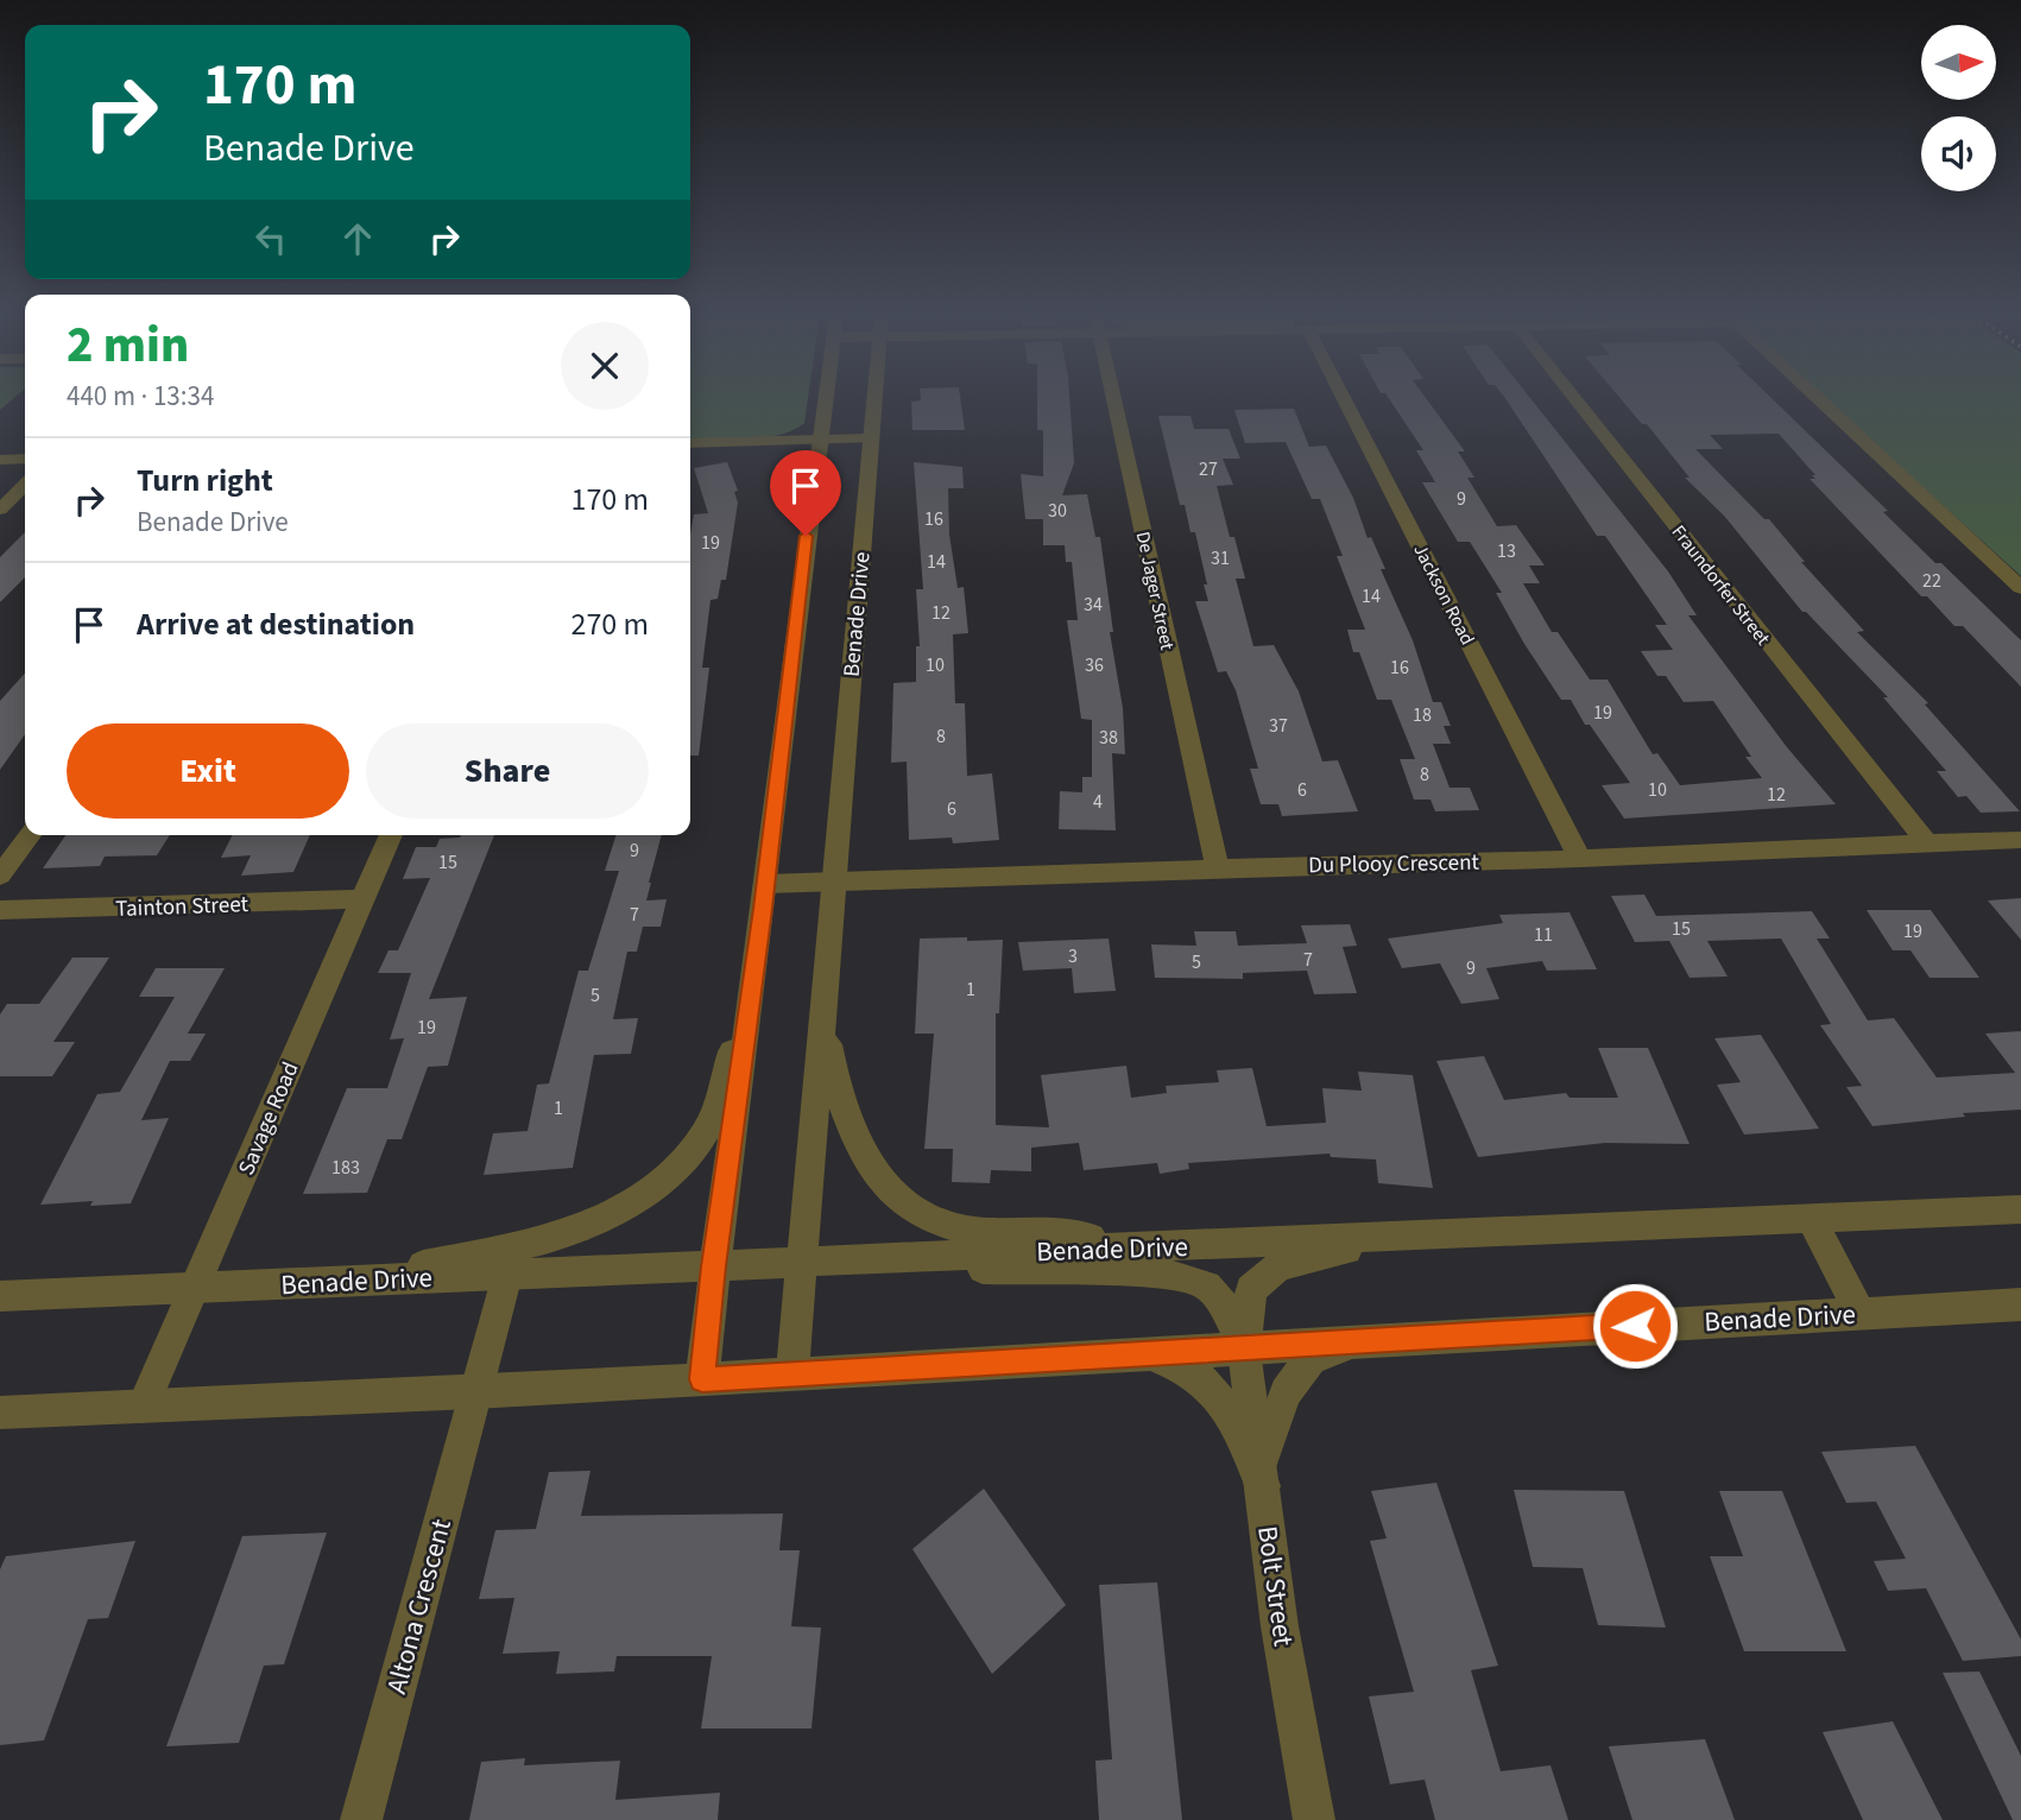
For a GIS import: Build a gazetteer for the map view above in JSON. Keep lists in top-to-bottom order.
{
  "streets": {
    "street": [
      "Fraundorfer Street",
      "De Jager Street",
      "Jackson Road",
      "Benade Drive",
      "Du Plooy Crescent",
      "Tainton Street",
      "Savage Road",
      "Bolt Street",
      "Altona Crescent"
    ]
  },
  "crossings": [
    ["Fraundorfer Street", "Du Plooy Crescent"],
    ["De Jager Street", "Du Plooy Crescent"],
    ["Jackson Road", "Du Plooy Crescent"],
    ["Benade Drive", "Du Plooy Crescent"],
    ["Benade Drive", "Savage Road"],
    ["Benade Drive", "Bolt Street"],
    ["Benade Drive", "Altona Crescent"],
    ["Tainton Street", "Savage Road"]
  ],
  "house_numbers": [
    "27",
    "9",
    "30",
    "16",
    "19",
    "13",
    "31",
    "14",
    "22",
    "14",
    "34",
    "12",
    "10",
    "36",
    "16",
    "19",
    "18",
    "37",
    "8",
    "38",
    "8",
    "6",
    "10",
    "12",
    "4",
    "6",
    "9",
    "15",
    "7",
    "15",
    "19",
    "11",
    "3",
    "7",
    "5",
    "9",
    "1",
    "5",
    "19",
    "1",
    "183"
  ],
  "north": "right",
  "page": {
    "turn": ["170 m", "Benade Drive"],
    "heading": ["2 min", "440 m · 13:34"],
    "list": [
      {
        "name": "Turn right",
        "note": "Benade Drive",
        "value": "170 m"
      },
      {
        "name": "Arrive at destination",
        "value": "270 m"
      }
    ],
    "buttons": ["Exit", "Share"]
  }
}
